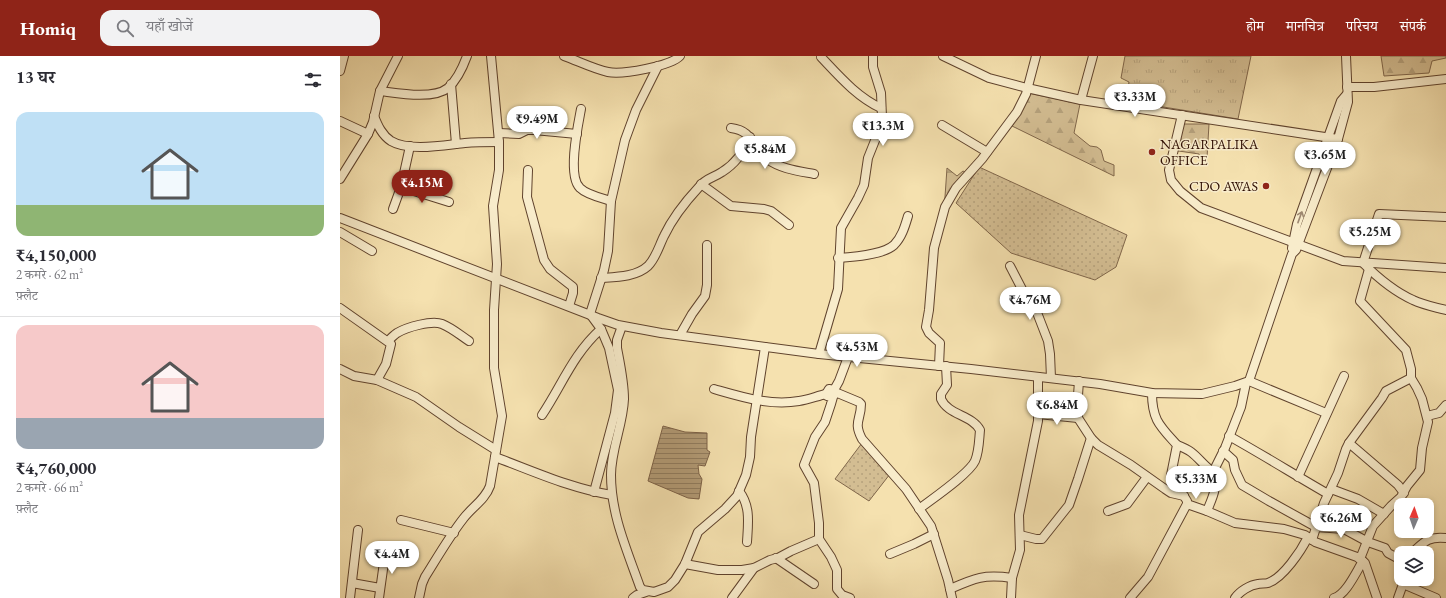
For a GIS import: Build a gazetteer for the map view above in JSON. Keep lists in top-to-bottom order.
{
  "places": ["NAGARPALIKA OFFICE", "CDO AWAS"],
  "north": "top",
  "page": {
    "header": "Homiq",
    "search": "यहाँ खोजें",
    "nav": [
      "होम",
      "मानचित्र",
      "परिचय",
      "संपर्क"
    ],
    "heading": "13 घर",
    "price": [
      "₹3.33M",
      "₹9.49M",
      "₹13.3M",
      "₹5.84M",
      "₹3.65M",
      "₹4.15M",
      "₹5.25M",
      "₹4.76M",
      "₹4.53M",
      "₹6.84M",
      "₹5.33M",
      "₹6.26M",
      "₹4.4M"
    ],
    "list": [
      {
        "name": "₹4,150,000",
        "note": "2 कमरे · 62 m² · फ़्लैट"
      },
      {
        "name": "₹4,760,000",
        "note": "2 कमरे · 66 m² · फ़्लैट"
      }
    ]
  }
}
